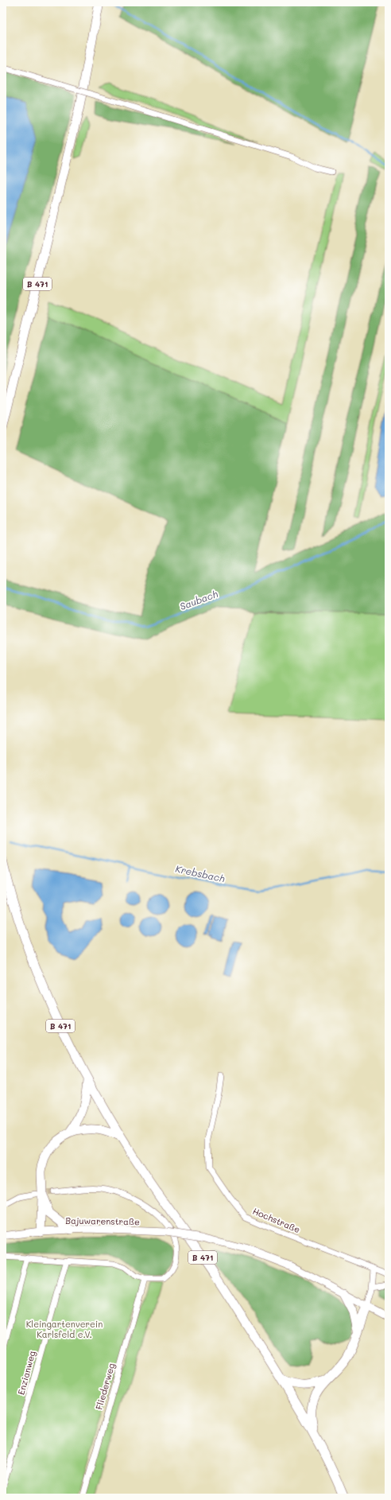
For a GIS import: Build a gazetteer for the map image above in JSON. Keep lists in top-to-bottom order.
{
  "streets": {
    "highway": ["B 471"],
    "main road": ["Bajuwarenstraße"],
    "street": ["Hochstraße", "Enzianweg", "Fliederweg"]
  },
  "water": ["Saubach", "Krebsbach"],
  "parks": ["Kleingartenverein Karlsfeld e.V."]
}
